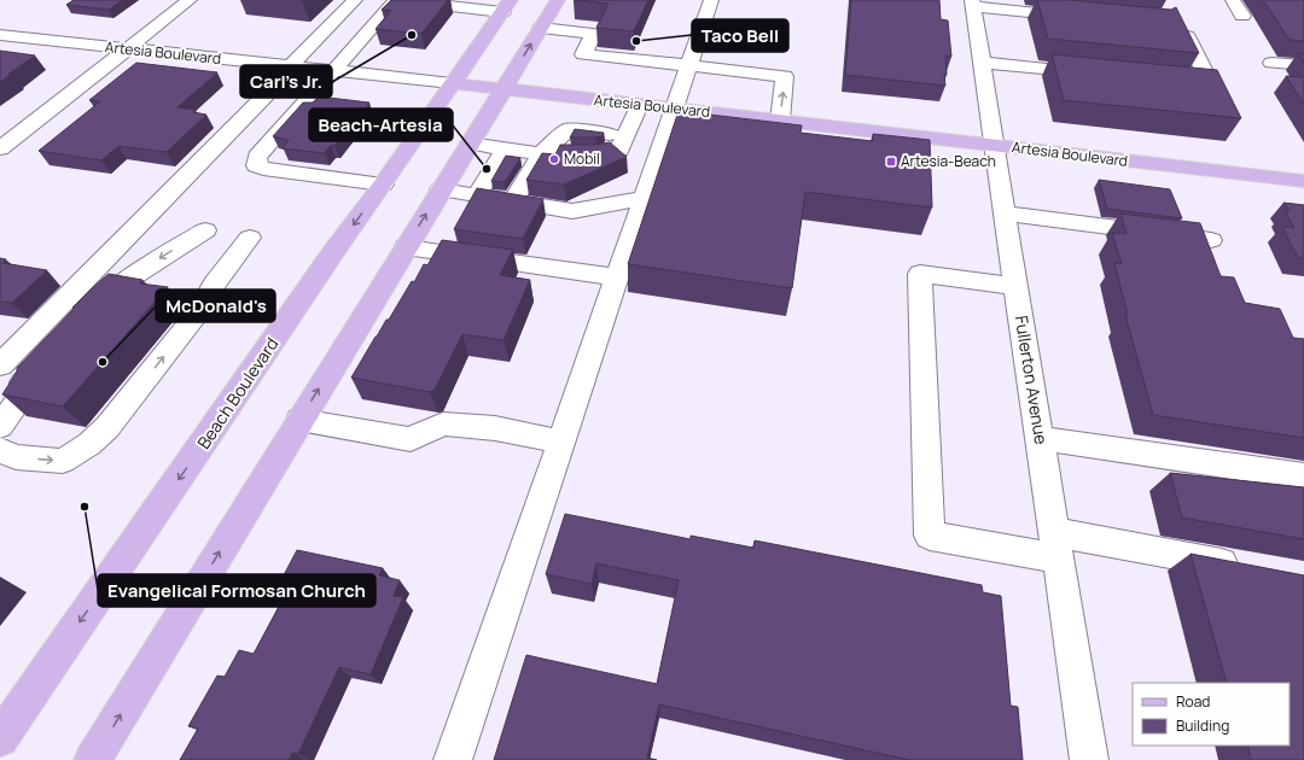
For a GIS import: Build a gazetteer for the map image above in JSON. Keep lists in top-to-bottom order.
{
  "streets": {
    "main road": ["Artesia Boulevard", "Beach Boulevard"],
    "street": ["Fullerton Avenue"]
  },
  "crossings": [
    ["Artesia Boulevard", "Fullerton Avenue"],
    ["Artesia Boulevard", "Beach Boulevard"]
  ],
  "places": {
    "other": [
      "Carl's Jr.",
      "Taco Bell",
      "Mobil",
      "Beach-Artesia",
      "McDonald's",
      "Evangelical Formosan Church"
    ],
    "transit": ["Artesia-Beach"]
  },
  "legend": ["Road", "Building"]
}
